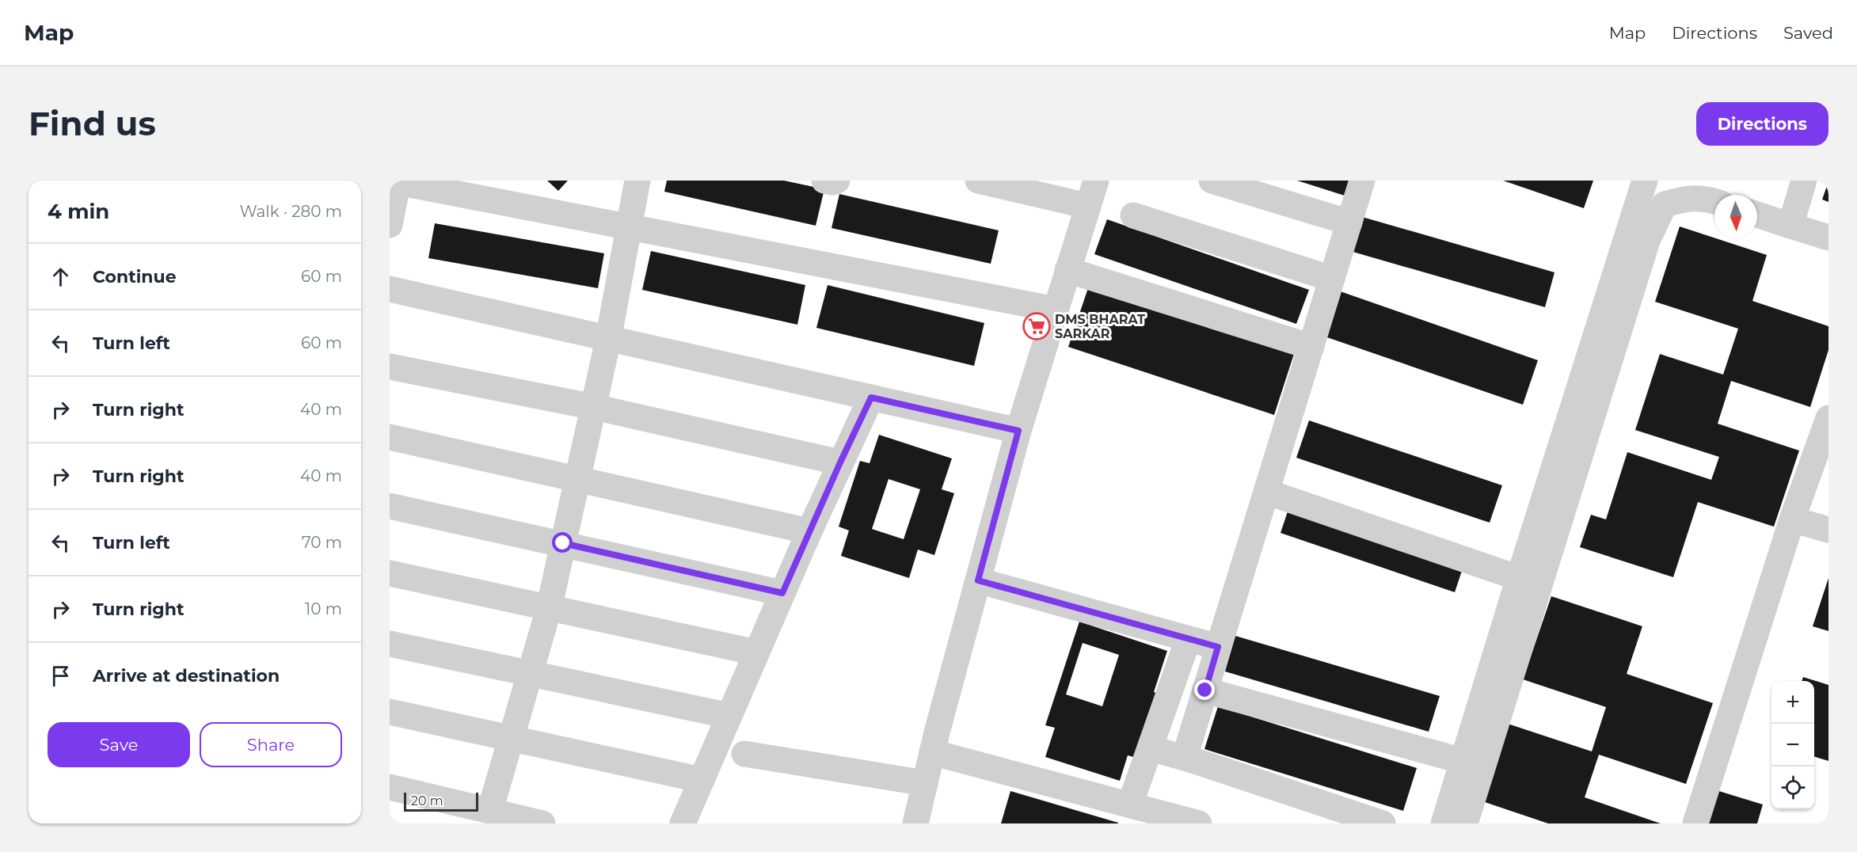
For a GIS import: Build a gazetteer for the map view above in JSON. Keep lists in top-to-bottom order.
{
  "places": {
    "supermarket": ["DMS BHARAT SARKAR"]
  },
  "scale_bar": "20 m",
  "north": "bottom",
  "page": {
    "header": "Map",
    "nav": ["Map", "Directions", "Saved"],
    "buttons": [
      "Directions",
      ["Save", "Share"]
    ],
    "title": "Find us",
    "heading": ["4 min", "Walk · 280 m"],
    "list": [
      ["Continue", "60 m"],
      ["Turn left", "60 m"],
      ["Turn right", "40 m"],
      ["Turn right", "40 m"],
      ["Turn left", "70 m"],
      ["Turn right", "10 m"],
      "Arrive at destination"
    ],
    "map_buttons": ["+", "−"],
    "scale": "20 m"
  }
}
